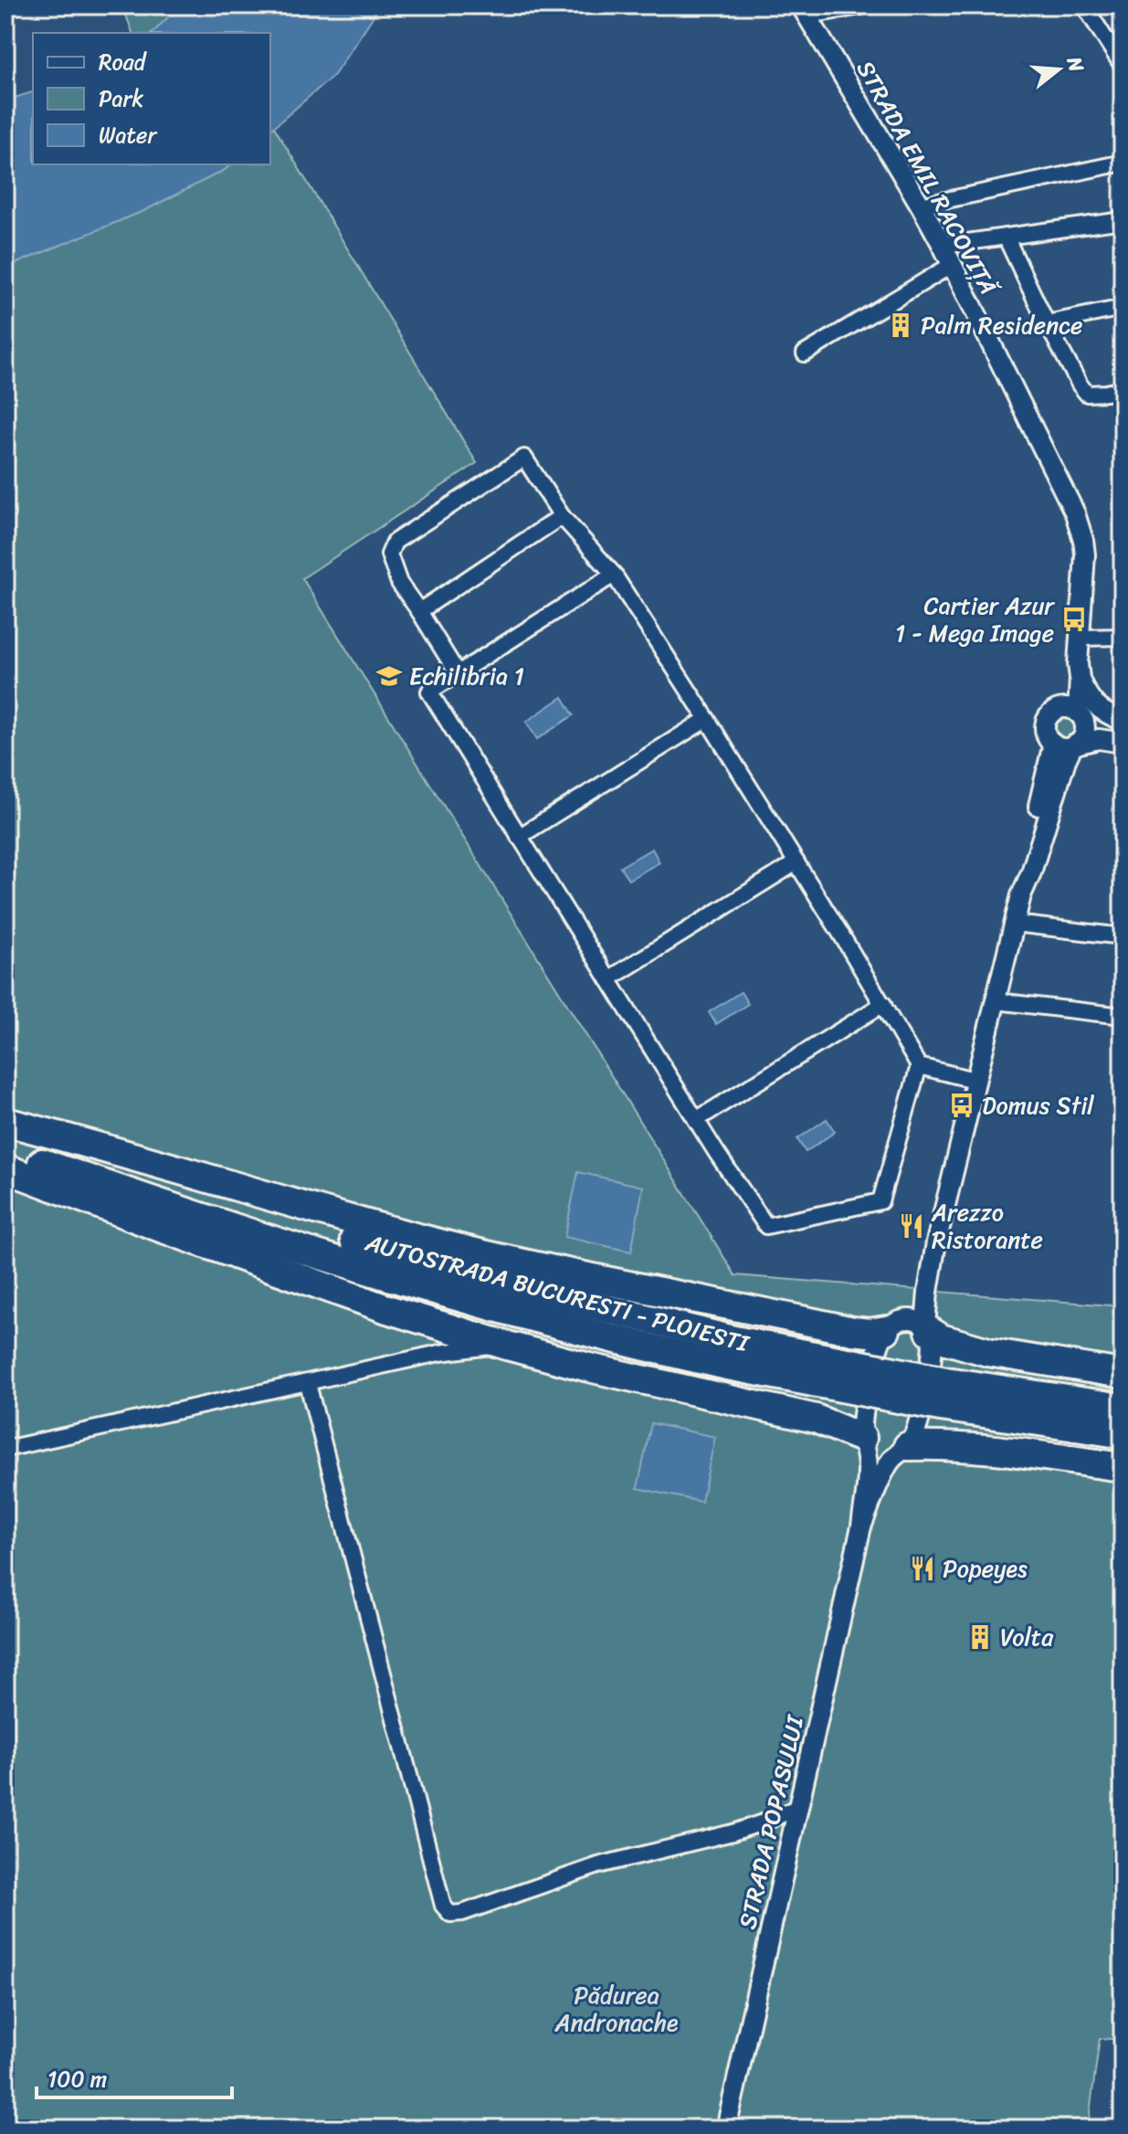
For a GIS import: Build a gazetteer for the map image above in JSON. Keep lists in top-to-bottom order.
{
  "streets": {
    "highway": ["AUTOSTRADA BUCURESTI - PLOIESTI"],
    "street": ["STRADA EMIL RACOVIȚĂ", "STRADA POPASULUI"]
  },
  "crossings": [
    ["STRADA EMIL RACOVIȚĂ", "STRADA POPASULUI"]
  ],
  "parks": ["Pădurea Andronache"],
  "places": {
    "building": ["Palm Residence", "Volta"],
    "bus stop": ["Cartier Azur 1 - Mega Image", "Domus Stil"],
    "school or university": ["Echilibria 1"],
    "restaurant": ["Arezzo Ristorante", "Popeyes"]
  },
  "legend": ["Road", "Park", "Water"],
  "scale_bar": "100 m",
  "north": "right"
}
